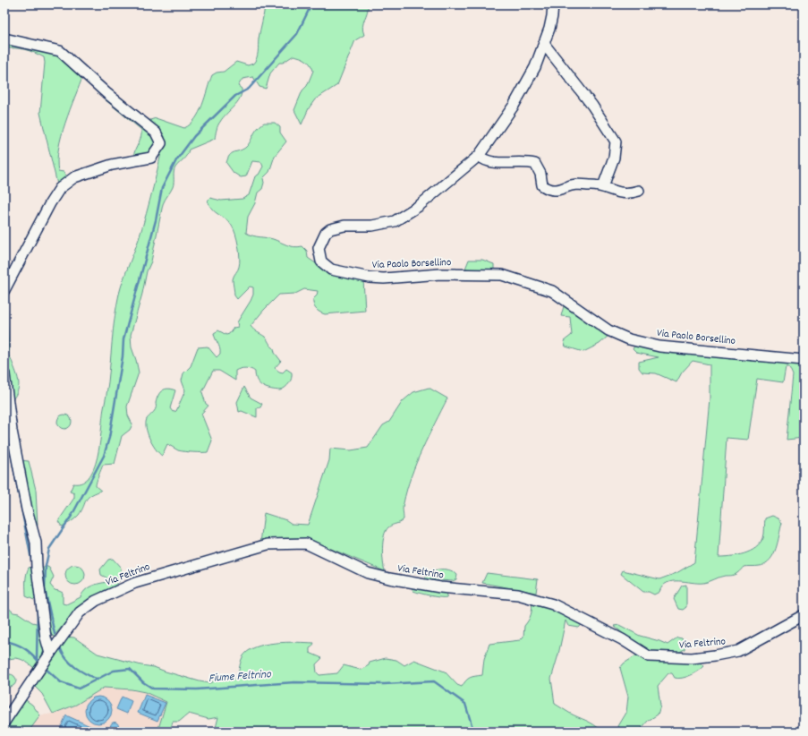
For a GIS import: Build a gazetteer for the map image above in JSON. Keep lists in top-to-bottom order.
{
  "streets": {
    "street": ["Via Paolo Borsellino", "Via Feltrino"]
  },
  "water": ["Fiume Feltrino"]
}
